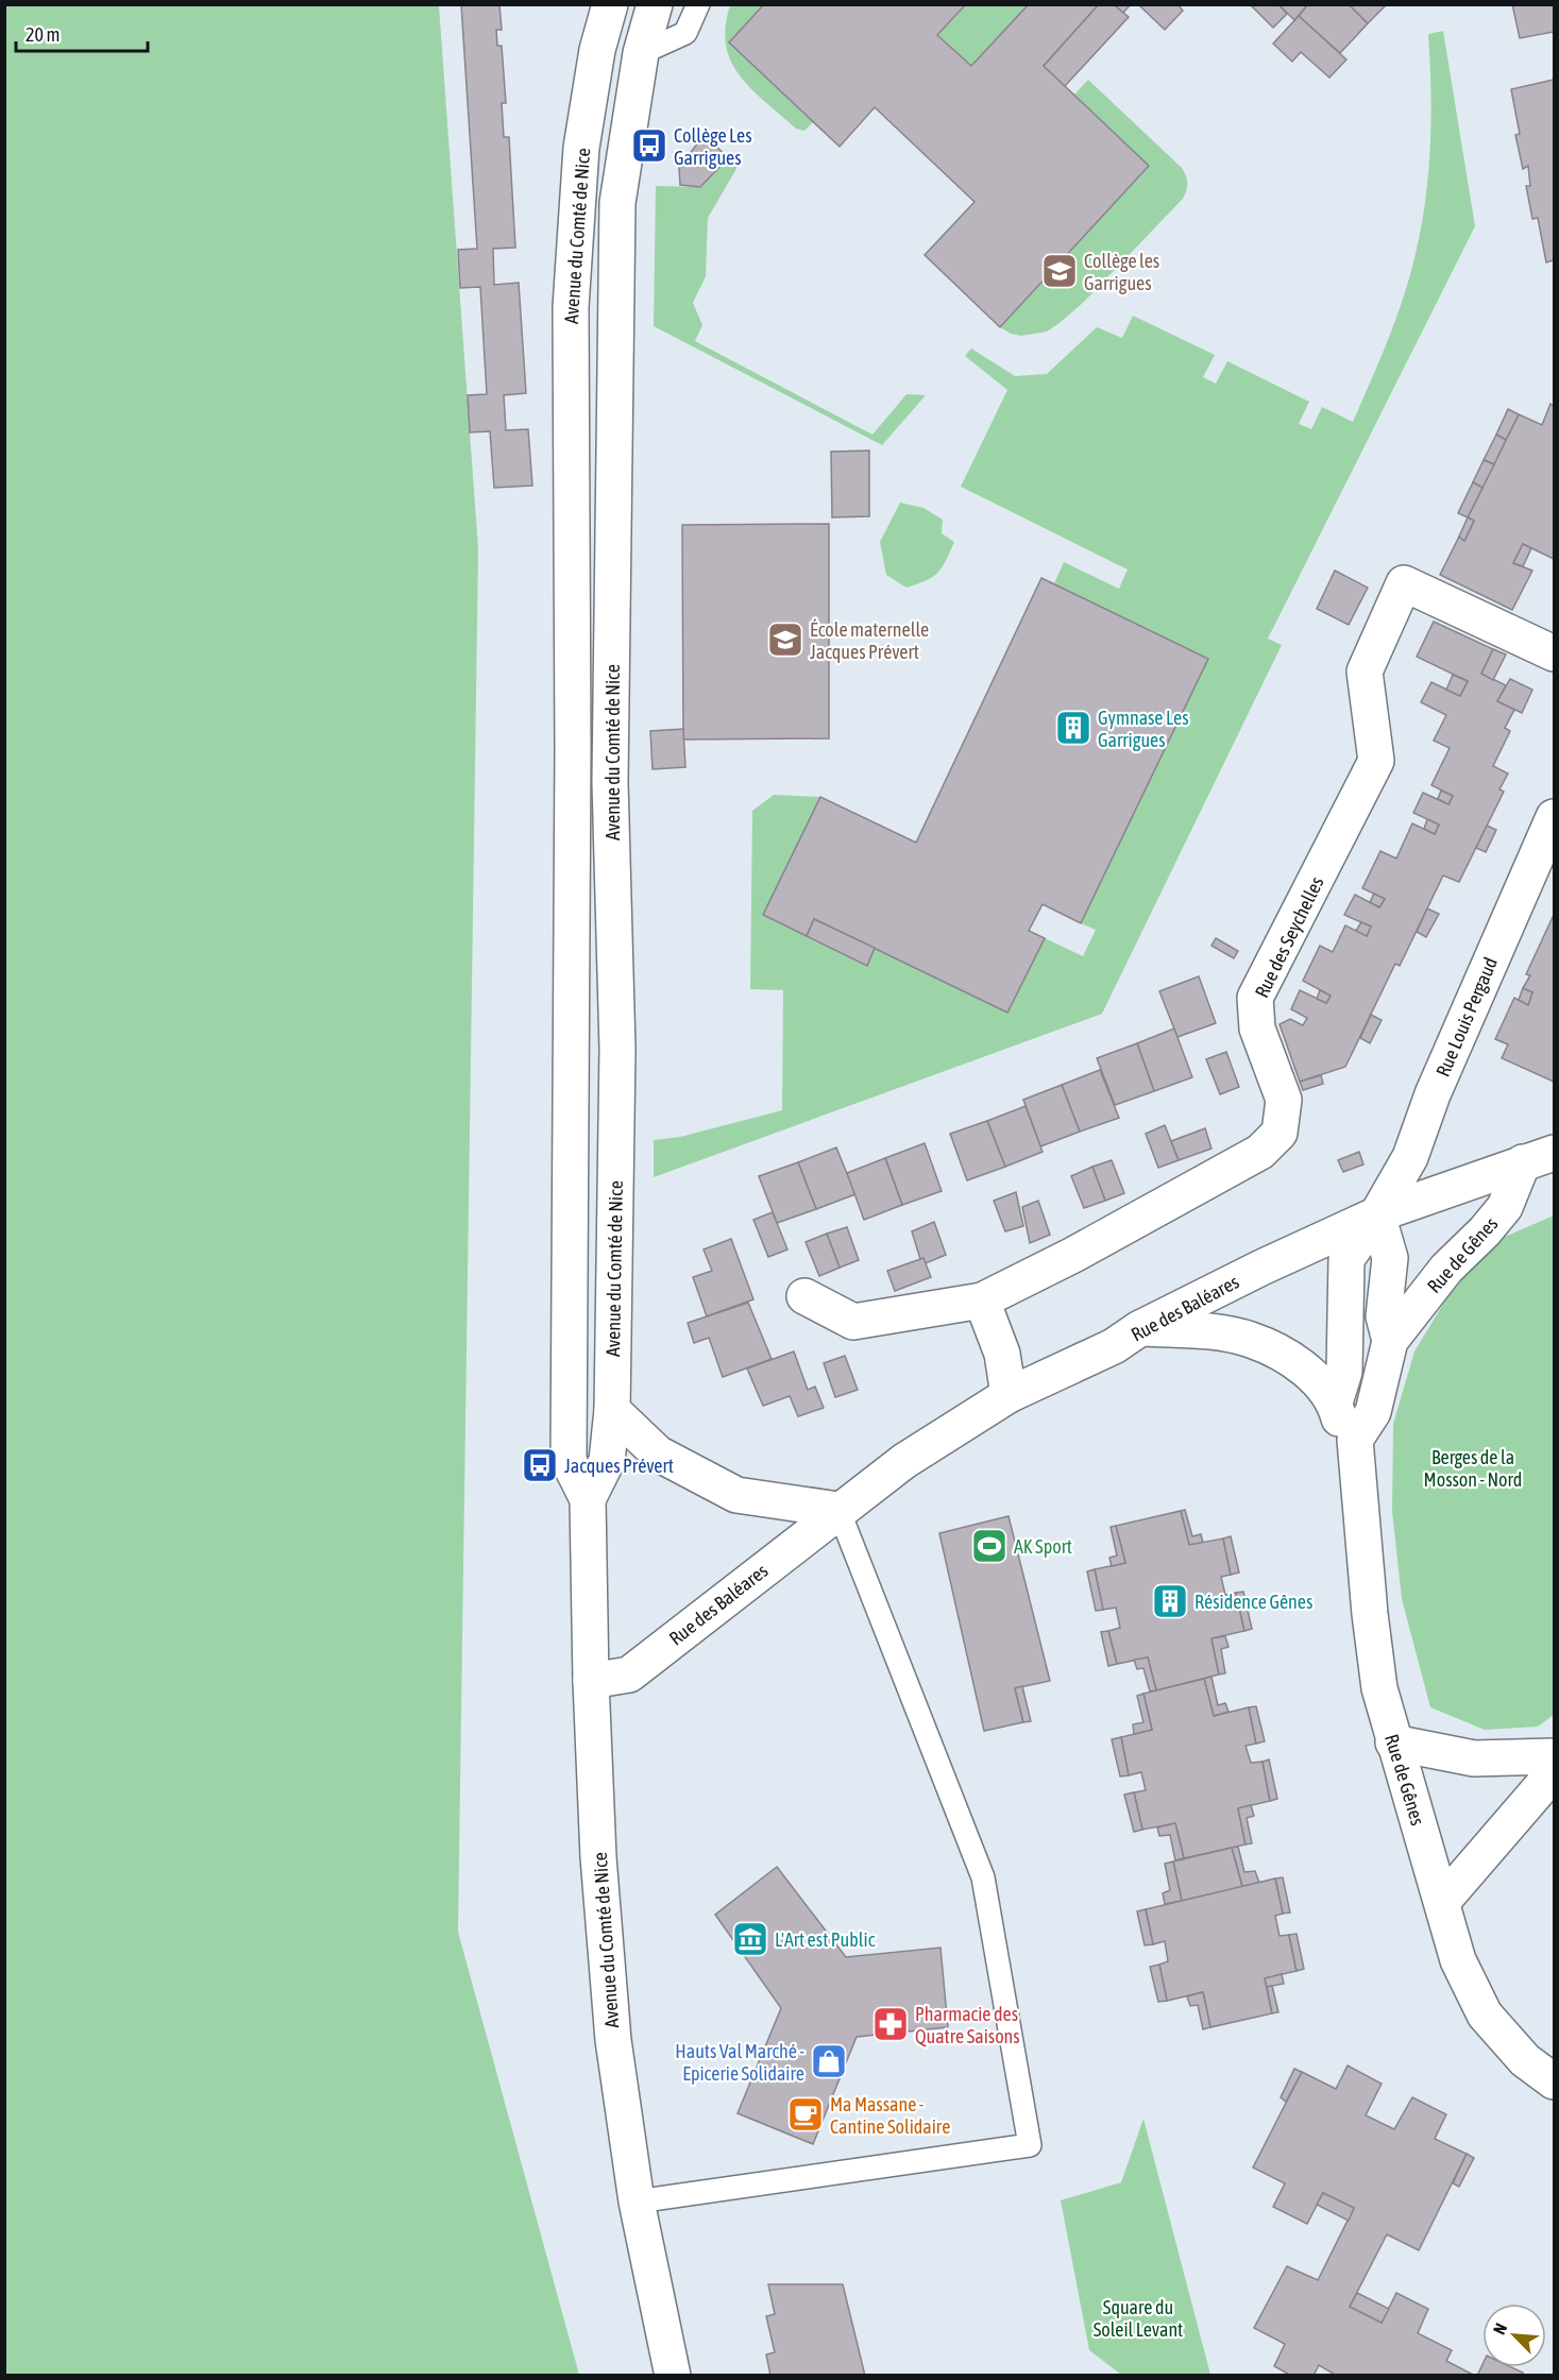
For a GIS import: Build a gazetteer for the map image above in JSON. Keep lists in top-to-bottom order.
{
  "streets": {
    "street": [
      "Avenue du Comté de Nice",
      "Rue des Seychelles",
      "Rue Louis Pergaud",
      "Rue de Gênes",
      "Rue des Baléares"
    ]
  },
  "crossings": [
    ["Avenue du Comté de Nice", "Rue des Baléares"],
    ["Rue Louis Pergaud", "Rue de Gênes"],
    ["Rue Louis Pergaud", "Rue des Baléares"],
    ["Rue de Gênes", "Rue des Baléares"]
  ],
  "parks": ["Berges de la Mosson - Nord", "Square du Soleil Levant"],
  "places": {
    "bus stop": ["Collège Les Garrigues", "Jacques Prévert"],
    "school or university": ["Collège les Garrigues", "École maternelle Jacques Prévert"],
    "building": ["Gymnase Les Garrigues", "Résidence Gênes"],
    "sports": ["AK Sport"],
    "museum": ["L'Art est Public"],
    "pharmacy": ["Pharmacie des Quatre Saisons"],
    "shop": ["Hauts Val Marché - Epicerie Solidaire"],
    "cafe": ["Ma Massane - Cantine Solidaire"]
  },
  "scale_bar": "20 m",
  "north": "top left"
}
